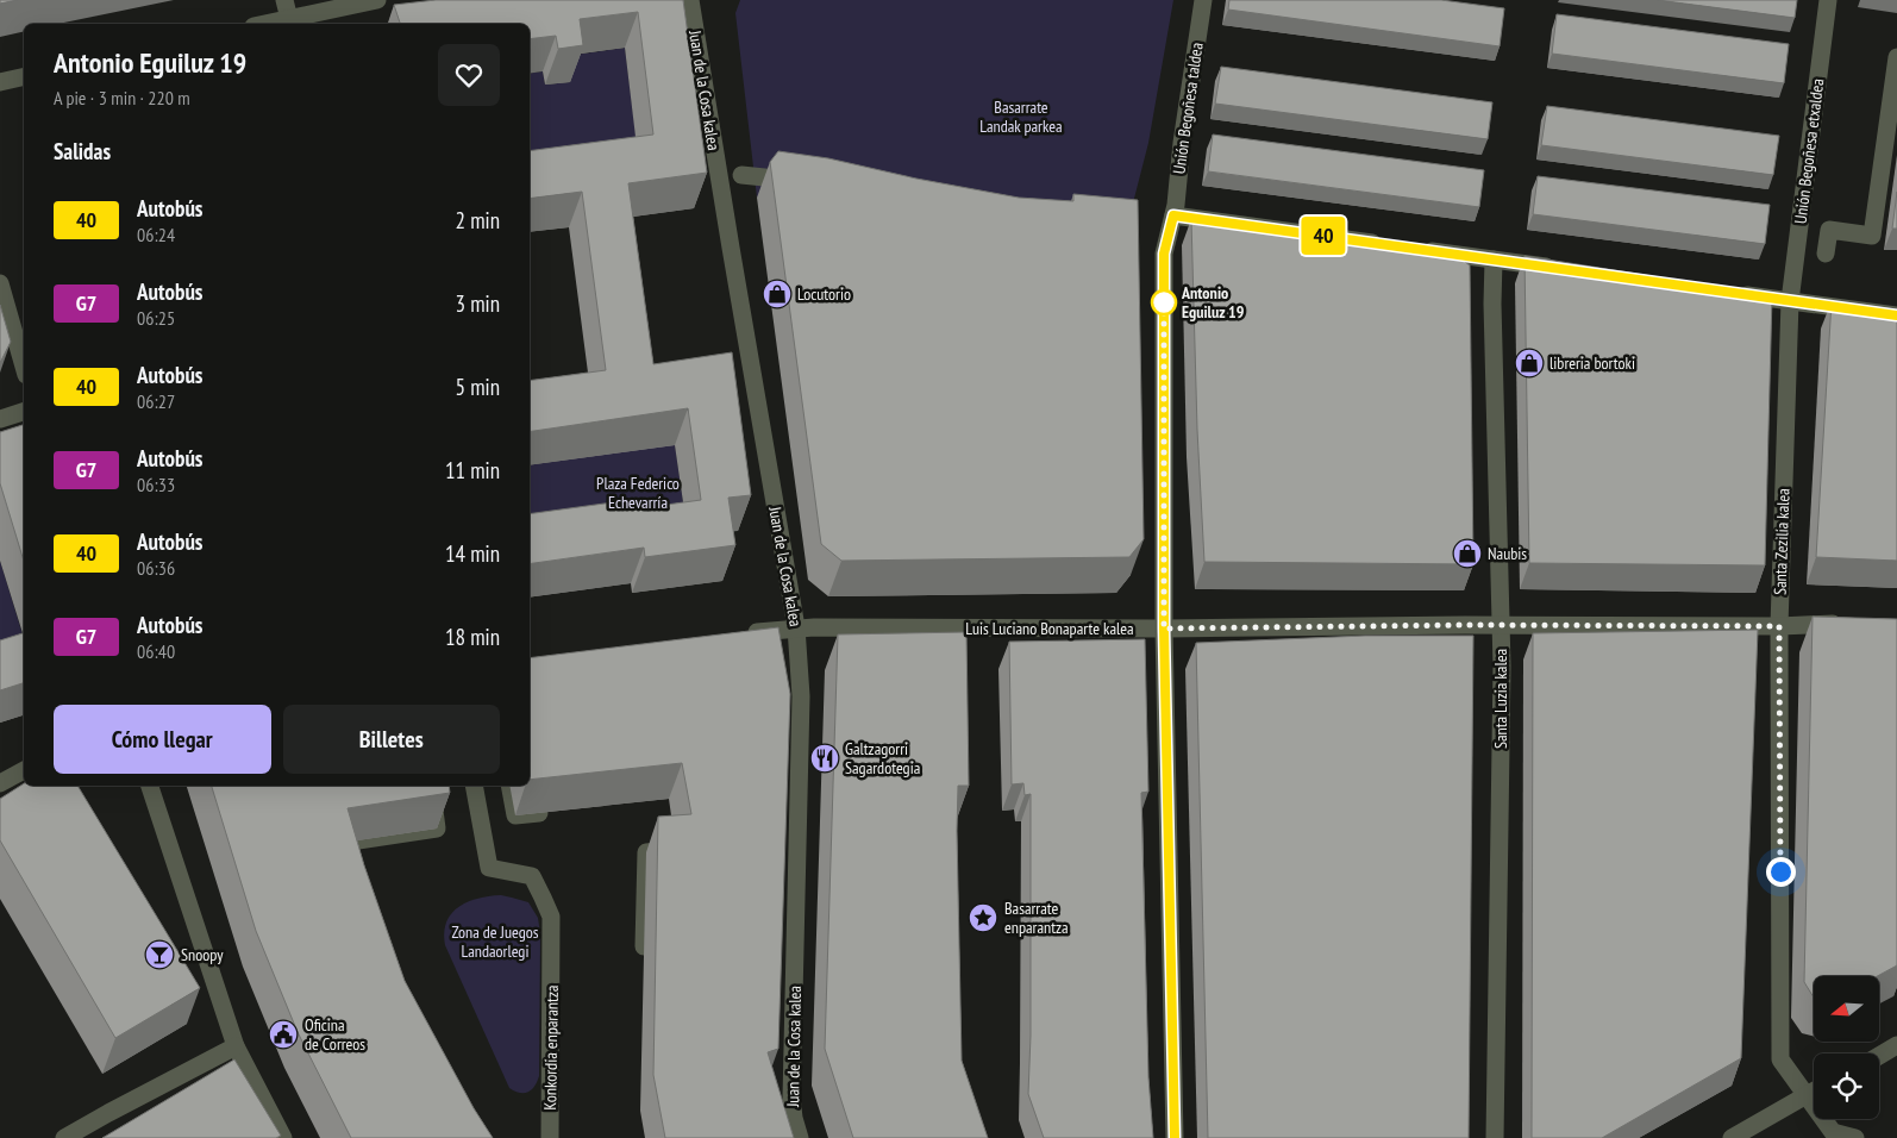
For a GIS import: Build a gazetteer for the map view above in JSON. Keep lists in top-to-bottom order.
{
  "streets": {
    "street": [
      "Juan de la Cosa kalea",
      "Unión Begoñesa taldea",
      "Unión Begoñesa etxaldea",
      "Santa Zezilia kalea",
      "Luis Luciano Bonaparte kalea",
      "Santa Luzia kalea",
      "Konkordia enparantza"
    ]
  },
  "crossings": [
    ["Juan de la Cosa kalea", "Luis Luciano Bonaparte kalea"],
    ["Unión Begoñesa taldea", "Luis Luciano Bonaparte kalea"],
    ["Unión Begoñesa etxaldea", "Santa Zezilia kalea"],
    ["Santa Zezilia kalea", "Luis Luciano Bonaparte kalea"],
    ["Luis Luciano Bonaparte kalea", "Santa Luzia kalea"]
  ],
  "parks": ["Basarrate Landak parkea", "Plaza Federico Echevarría", "Zona de Juegos Landaorlegi"],
  "places": {
    "shop": ["Locutorio", "libreria bortoki", "Naubis"],
    "other": ["Antonio Eguiluz 19"],
    "restaurant": ["Galtzagorri Sagardotegia"],
    "place": ["Basarrate enparantza"],
    "bar": ["Snoopy"],
    "public building": ["Oficina de Correos"]
  },
  "lines": ["bus line 40"],
  "north": "left",
  "page": {
    "on_map": "40",
    "heading": [
      ["Antonio Eguiluz 19", "A pie · 3 min · 220 m"],
      "Salidas"
    ],
    "list": [
      {
        "mark": "40",
        "name": "Autobús",
        "note": "06:24",
        "value": "2 min"
      },
      {
        "mark": "G7",
        "name": "Autobús",
        "note": "06:25",
        "value": "3 min"
      },
      {
        "mark": "40",
        "name": "Autobús",
        "note": "06:27",
        "value": "5 min"
      },
      {
        "mark": "G7",
        "name": "Autobús",
        "note": "06:33",
        "value": "11 min"
      },
      {
        "mark": "40",
        "name": "Autobús",
        "note": "06:36",
        "value": "14 min"
      },
      {
        "mark": "G7",
        "name": "Autobús",
        "note": "06:40",
        "value": "18 min"
      }
    ],
    "buttons": ["Cómo llegar", "Billetes"]
  }
}
